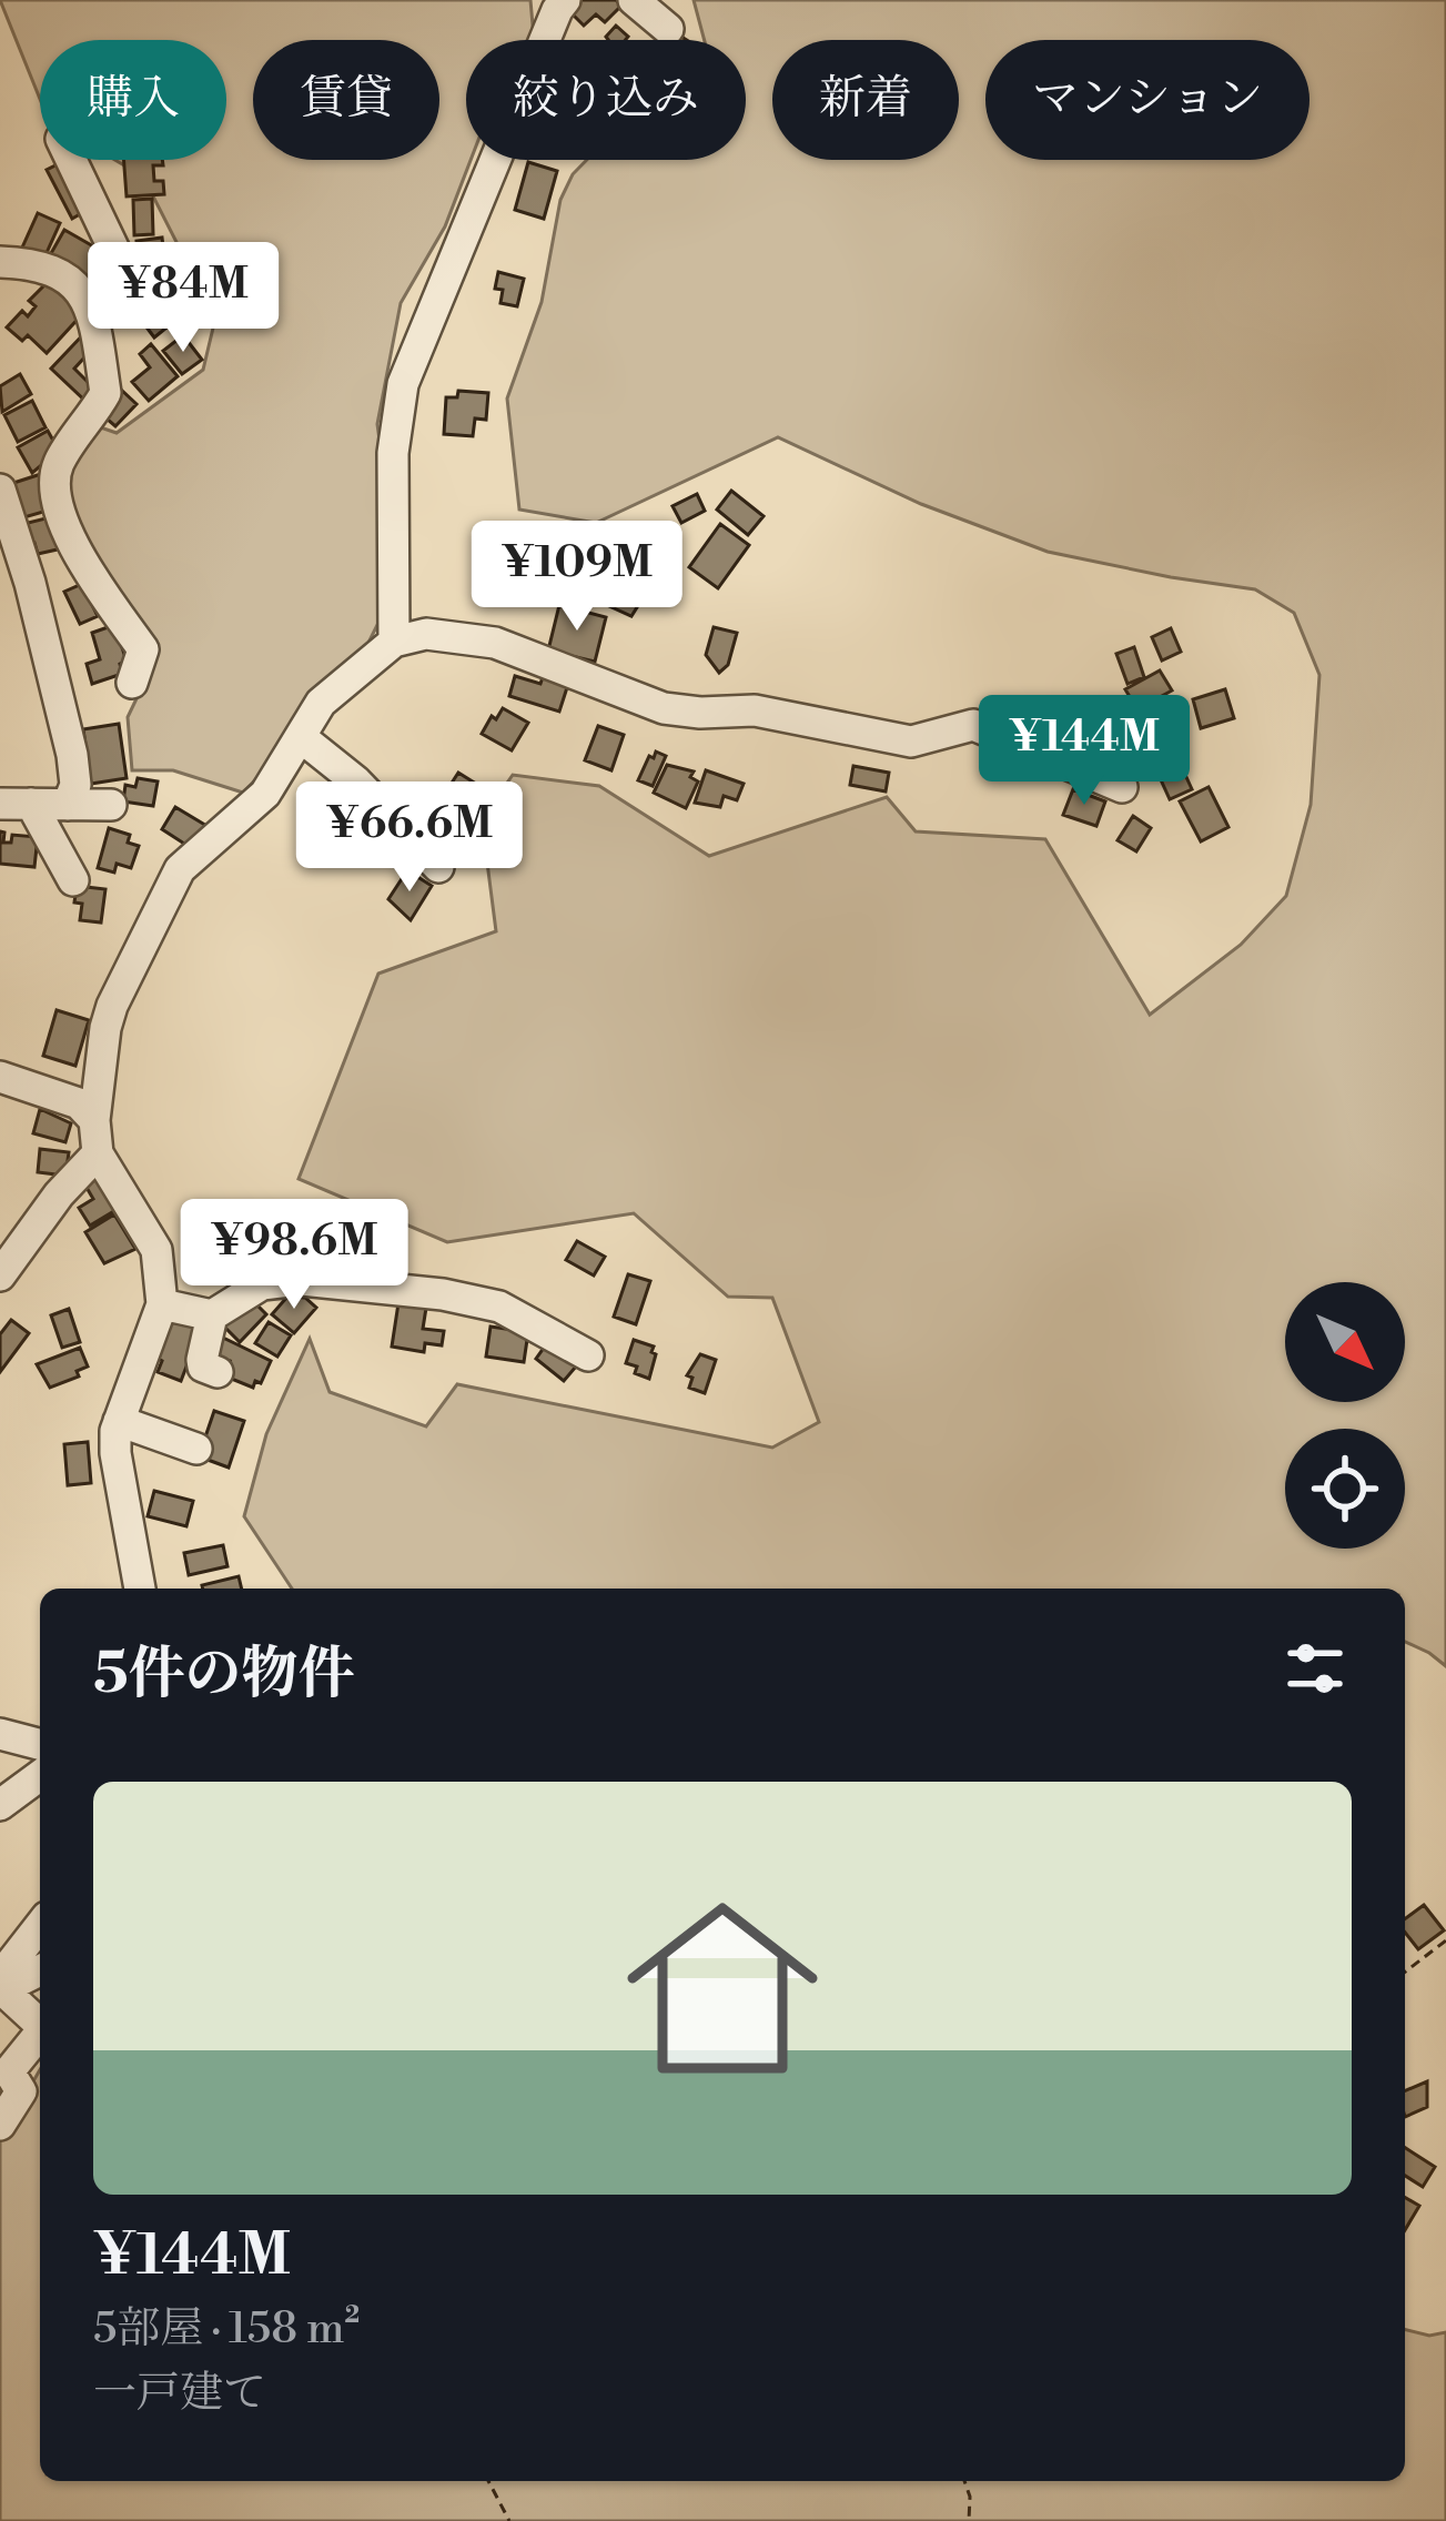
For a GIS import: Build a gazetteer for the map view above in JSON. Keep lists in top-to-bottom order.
{
  "north": "bottom right",
  "page": {
    "chip": [
      "購入",
      "賃貸",
      "絞り込み",
      "新着",
      "マンション"
    ],
    "price": [
      "¥84M",
      "¥109M",
      "¥144M",
      "¥66.6M",
      "¥98.6M"
    ],
    "heading": "5件の物件",
    "list": [
      {
        "name": "¥144M",
        "note": "5部屋 · 158 m² · 一戸建て"
      }
    ]
  }
}
